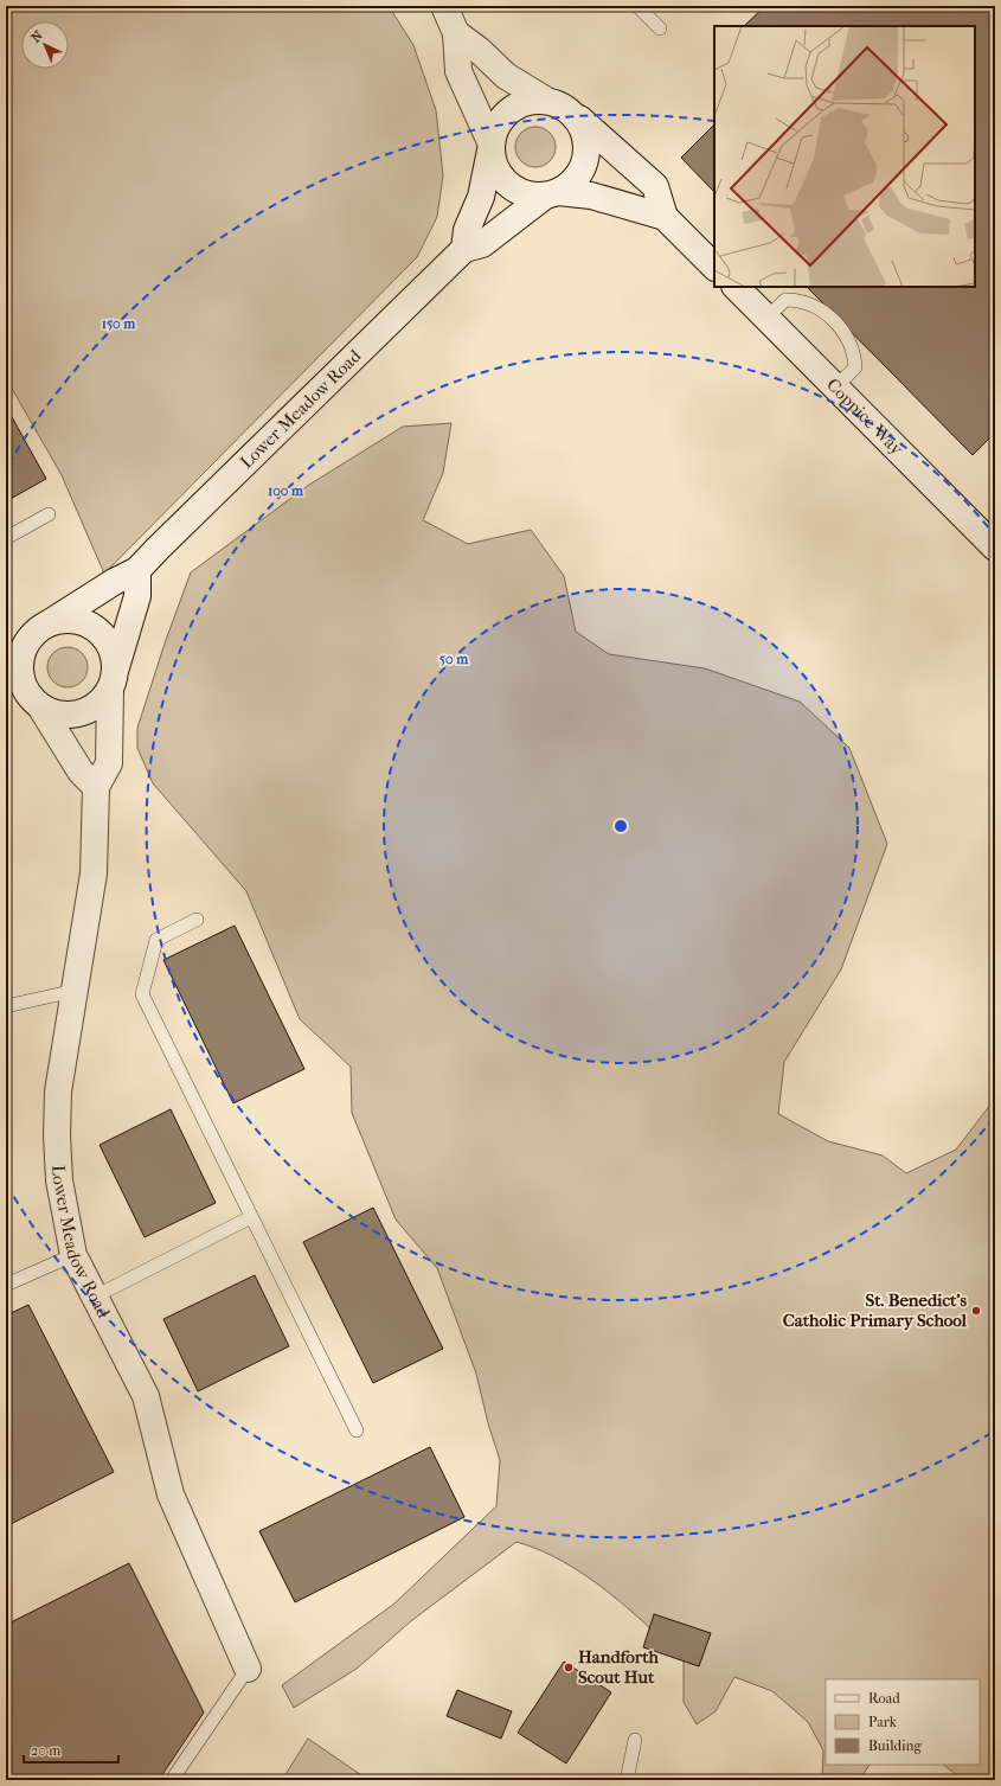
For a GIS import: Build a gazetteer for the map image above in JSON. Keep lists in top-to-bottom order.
{
  "streets": {
    "street": ["Lower Meadow Road", "Coppice Way"]
  },
  "places": ["St. Benedict's Catholic Primary School", "Handforth Scout Hut"],
  "legend": ["Road", "Park", "Building"],
  "scale_bar": "20 m",
  "north": "top left",
  "rings": ["150 m", "100 m", "50 m"]
}
